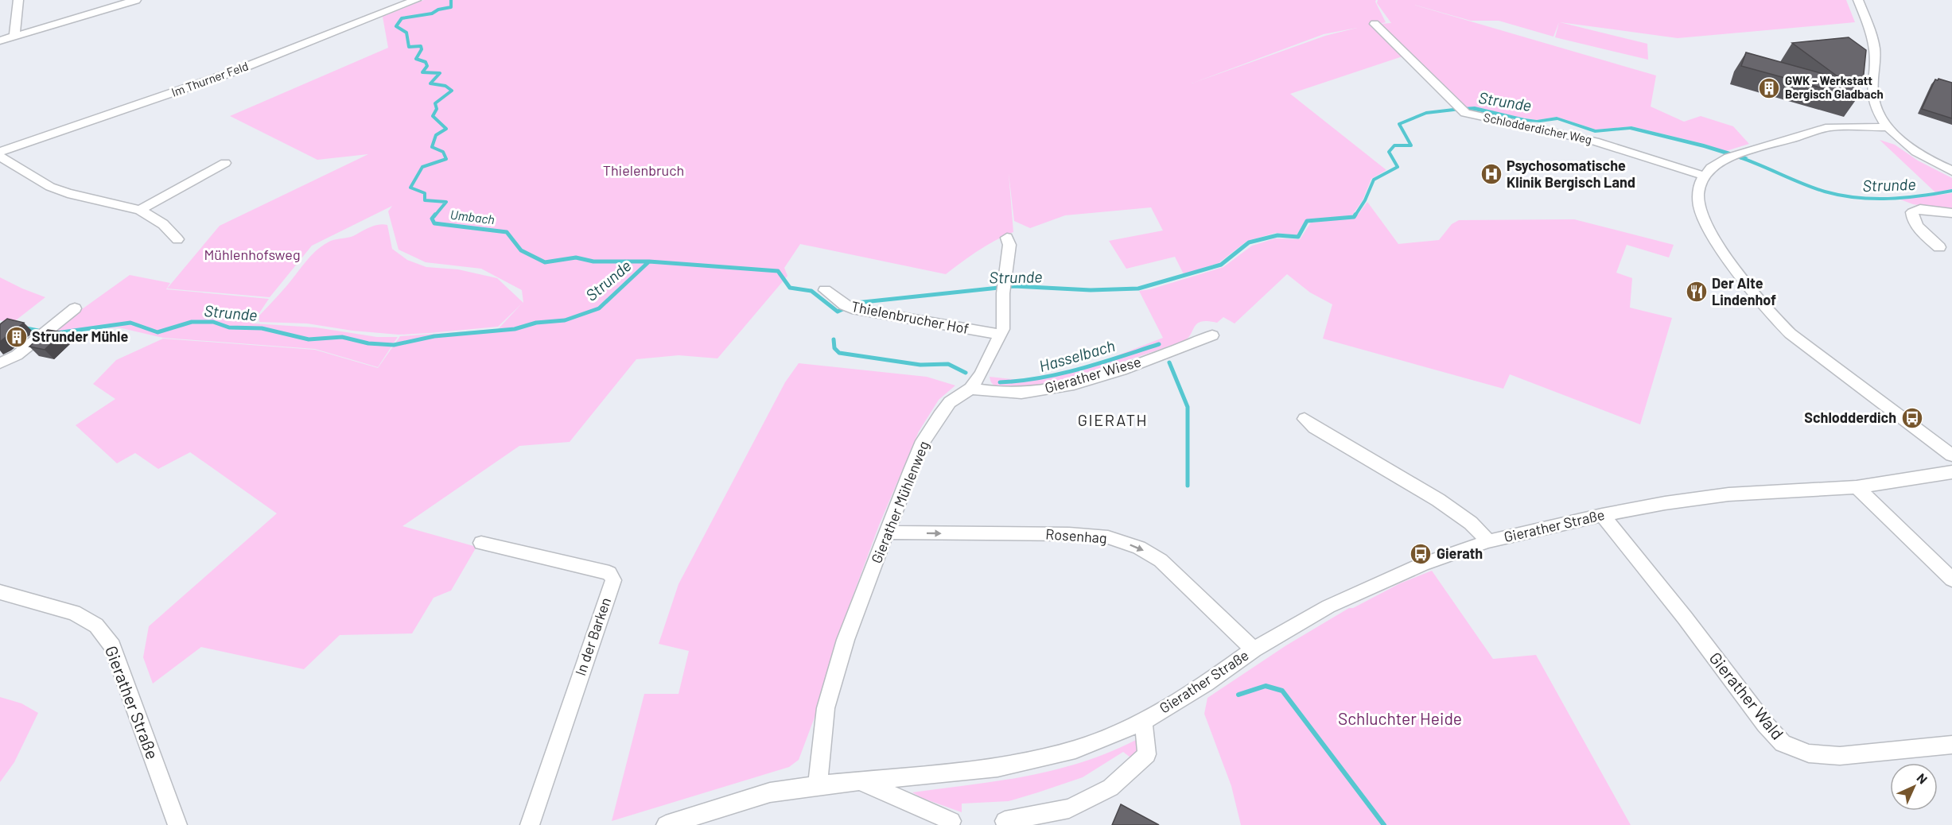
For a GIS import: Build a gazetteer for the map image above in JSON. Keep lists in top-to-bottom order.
{
  "streets": {
    "street": [
      "Im Thurner Feld",
      "Schlodderdicher Weg",
      "Thielenbrucher Hof",
      "Gierather Wiese",
      "Gierather Mühlenweg",
      "Gierather Straße",
      "Rosenhag",
      "In der Barken",
      "Gierather Wald"
    ]
  },
  "crossings": [
    ["Thielenbrucher Hof", "Gierather Mühlenweg"],
    ["Gierather Wiese", "Gierather Mühlenweg"],
    ["Gierather Mühlenweg", "Gierather Straße"],
    ["Gierather Mühlenweg", "Rosenhag"],
    ["Gierather Straße", "Rosenhag"],
    ["Gierather Straße", "Gierather Wald"]
  ],
  "one_way": ["Rosenhag"],
  "districts": ["GIERATH"],
  "water": ["Strunde", "Umbach", "Hasselbach"],
  "parks": ["Thielenbruch", "Mühlenhofsweg", "Schluchter Heide"],
  "places": {
    "building": ["GWK - Werkstatt Bergisch Gladbach", "Strunder Mühle"],
    "hospital": ["Psychosomatische Klinik Bergisch Land"],
    "restaurant": ["Der Alte Lindenhof"],
    "bus stop": ["Schlodderdich", "Gierath"]
  },
  "north": "top right"
}
